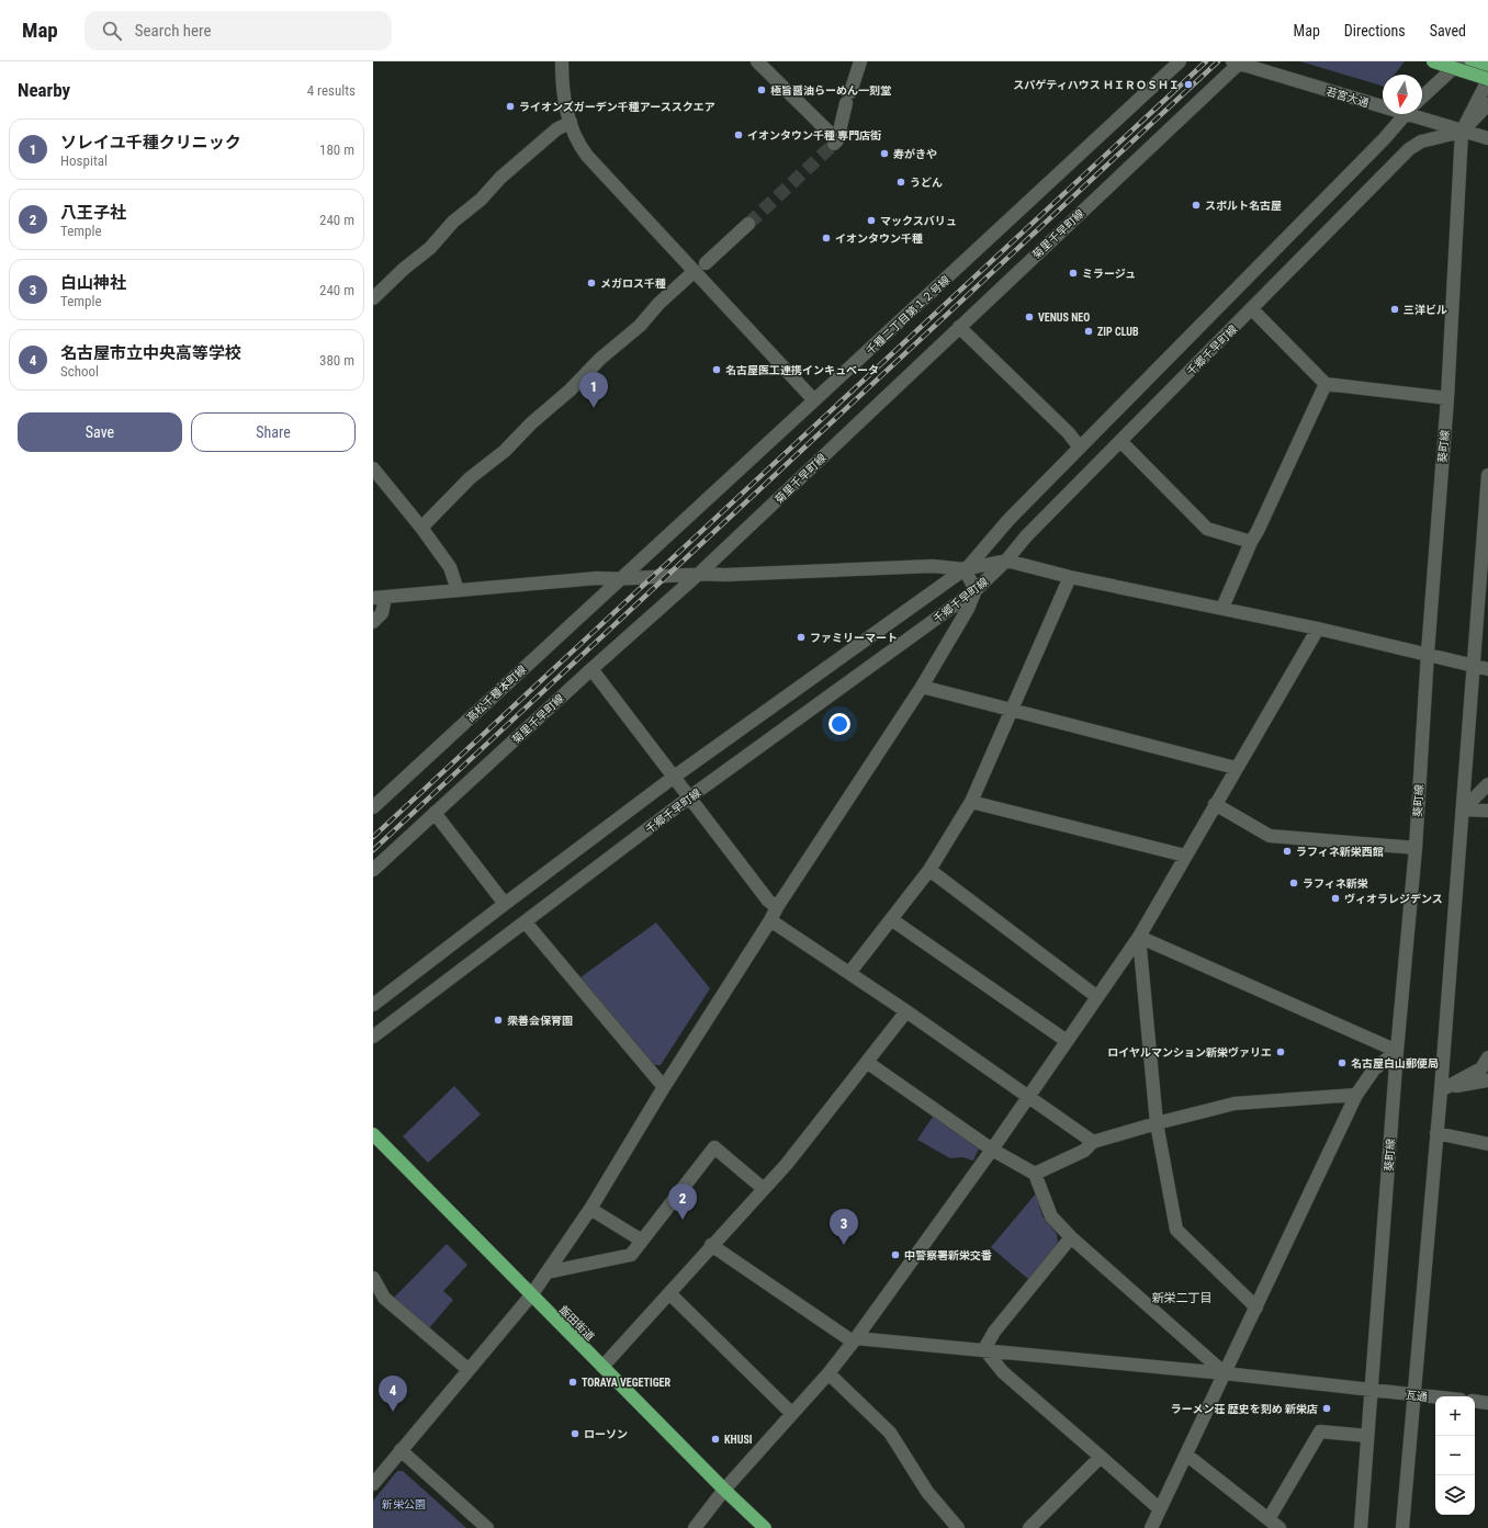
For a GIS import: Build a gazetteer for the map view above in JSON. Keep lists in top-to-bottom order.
{
  "streets": {
    "highway": ["飯田街道"],
    "street": [
      "若宮大通",
      "菊里千早町線",
      "千種二丁目第１２号線",
      "千郷千早町線",
      "葵町線",
      "高松千種本町線",
      "瓦通"
    ]
  },
  "crossings": [
    ["若宮大通", "菊里千早町線"],
    ["若宮大通", "千郷千早町線"],
    ["若宮大通", "葵町線"],
    ["千種二丁目第１２号線", "高松千種本町線"],
    ["千郷千早町線", "葵町線"],
    ["葵町線", "瓦通"]
  ],
  "districts": ["新栄二丁目"],
  "parks": ["新栄公園"],
  "places": [
    "スパゲティハウス ＨＩＲＯＳＨＩ",
    "極旨醤油らーめん一刻堂",
    "ライオンズガーデン千種アーススクエア",
    "イオンタウン千種 専門店街",
    "寿がきや",
    "うどん",
    "スポルト名古屋",
    "マックスバリュ",
    "イオンタウン千種",
    "ミラージュ",
    "メガロス千種",
    "三洋ビル",
    "VENUS NEO",
    "ZIP CLUB",
    "名古屋医工連携インキュベータ",
    "ファミリーマート",
    "ラフィネ新栄西館",
    "ラフィネ新栄",
    "ヴィオラレジデンス",
    "衆善会保育園",
    "ロイヤルマンション新栄ヴァリエ",
    "名古屋白山郵便局",
    "中警察署新栄交番",
    "TORAYA VEGETIGER",
    "ラーメン荘 歴史を刻め 新栄店",
    "ローソン",
    "KHUSI"
  ],
  "north": "bottom",
  "page": {
    "header": "Map",
    "search": "Search here",
    "nav": ["Map", "Directions", "Saved"],
    "heading": ["Nearby", "4 results"],
    "list": [
      {
        "mark": "1",
        "name": "ソレイユ千種クリニック",
        "note": "Hospital",
        "value": "180 m"
      },
      {
        "mark": "2",
        "name": "八王子社",
        "note": "Temple",
        "value": "240 m"
      },
      {
        "mark": "3",
        "name": "白山神社",
        "note": "Temple",
        "value": "240 m"
      },
      {
        "mark": "4",
        "name": "名古屋市立中央高等学校",
        "note": "School",
        "value": "380 m"
      }
    ],
    "pins": [
      "1",
      "2",
      "3",
      "4"
    ],
    "buttons": ["Save", "Share"],
    "map_buttons": ["+", "−"]
  }
}
